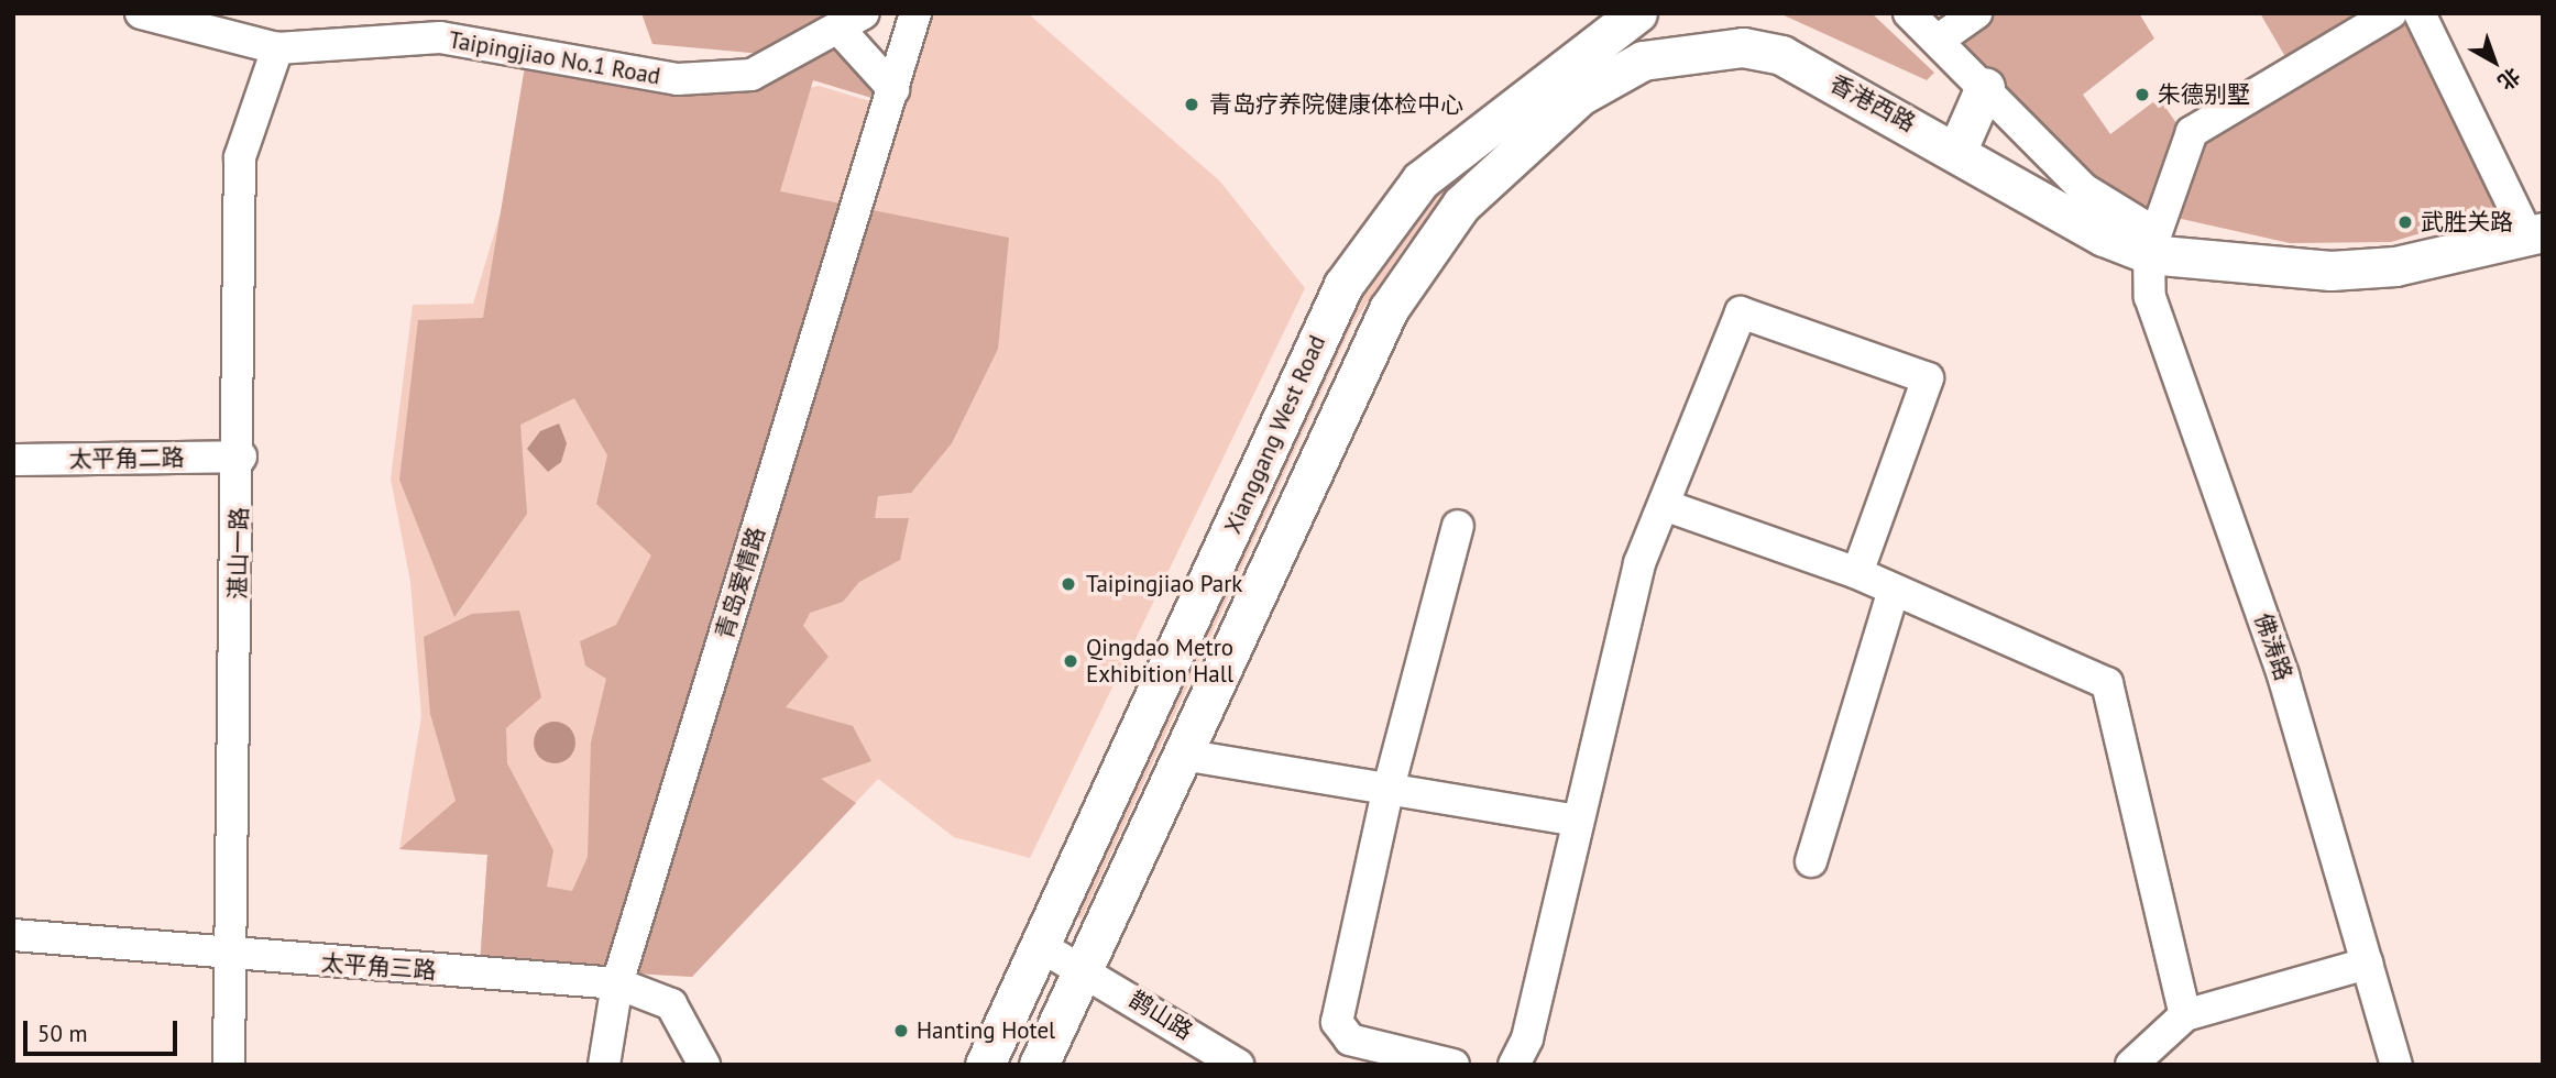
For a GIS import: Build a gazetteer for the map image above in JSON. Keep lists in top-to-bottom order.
{
  "streets": {
    "main road": ["香港西路", "Xianggang West Road"],
    "street": [
      "Taipingjiao No.1 Road",
      "太平角二路",
      "湛山一路",
      "青岛爱情路",
      "佛涛路",
      "太平角三路",
      "鹊山路"
    ]
  },
  "crossings": [
    ["Taipingjiao No.1 Road", "湛山一路"],
    ["香港西路", "佛涛路"],
    ["Xianggang West Road", "鹊山路"],
    ["太平角二路", "湛山一路"],
    ["湛山一路", "太平角三路"],
    ["青岛爱情路", "太平角三路"]
  ],
  "places": [
    "朱德别墅",
    "青岛疗养院健康体检中心",
    "武胜关路",
    "Taipingjiao Park",
    "Qingdao Metro Exhibition Hall",
    "Hanting Hotel"
  ],
  "scale_bar": "50 m",
  "north": "bottom right"
}
